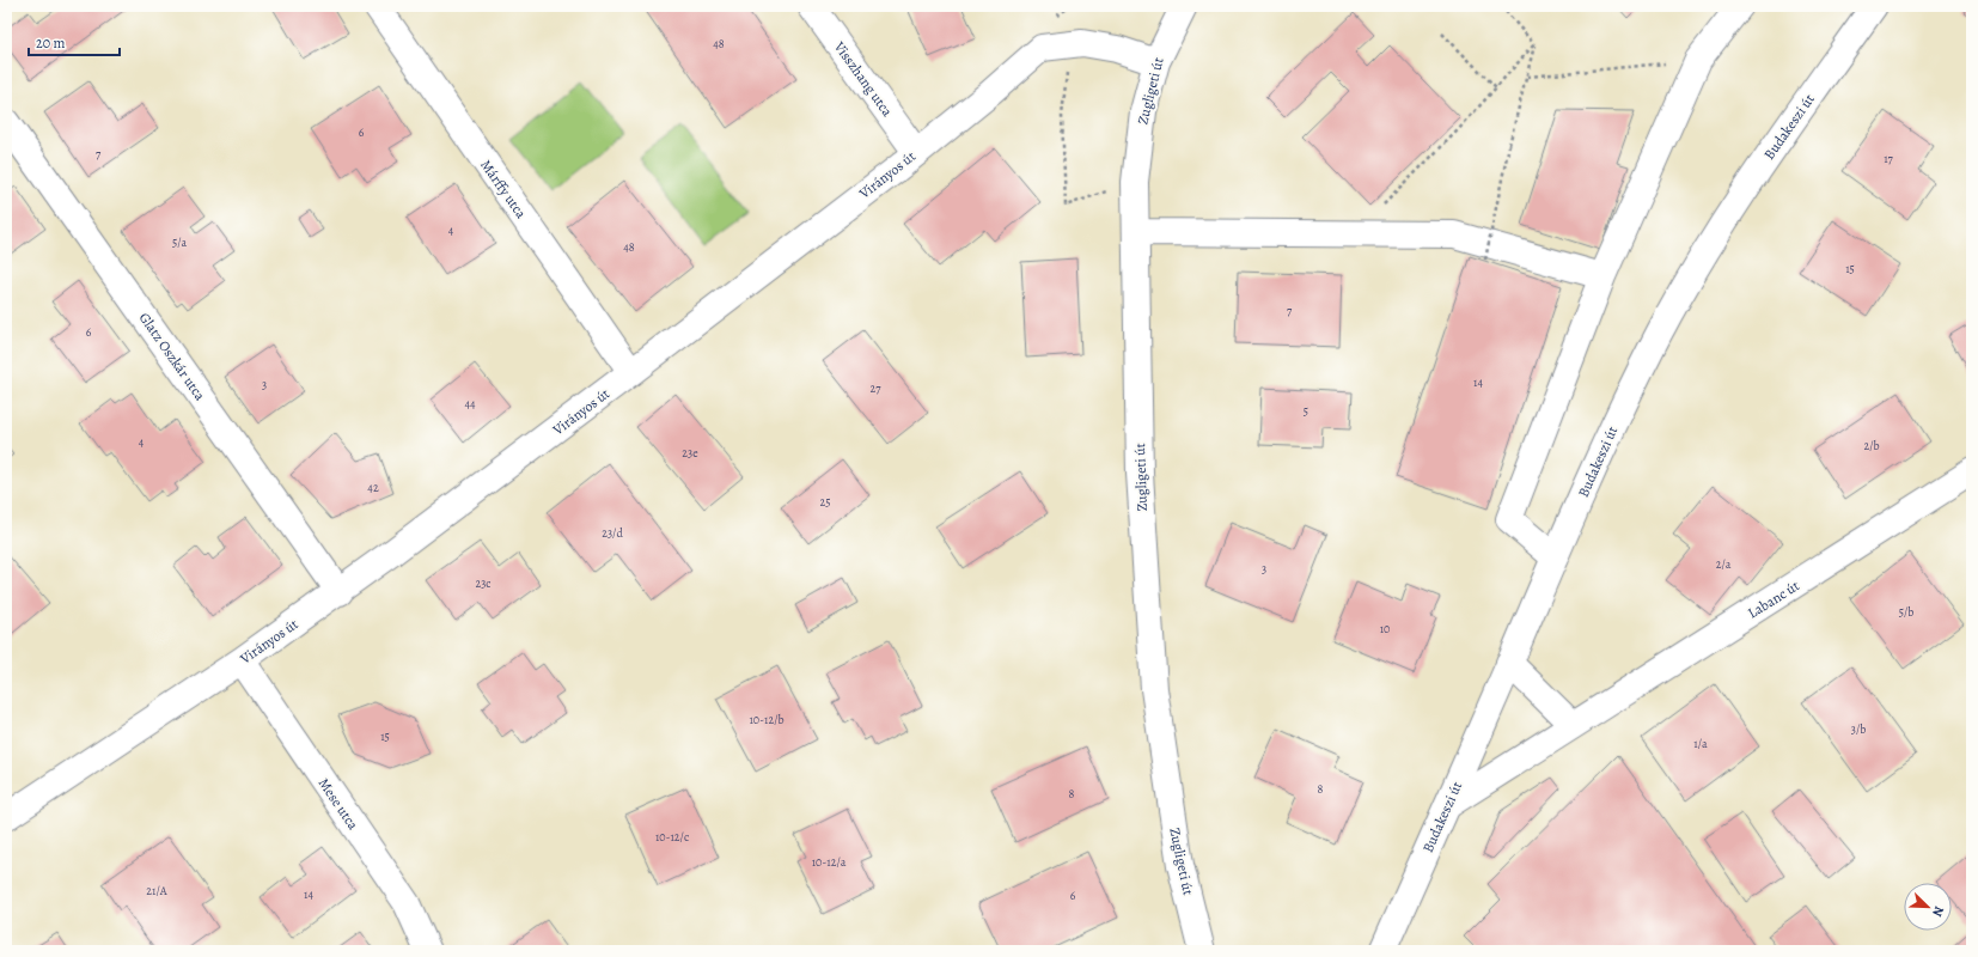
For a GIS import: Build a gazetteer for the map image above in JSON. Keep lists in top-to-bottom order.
{
  "streets": {
    "street": [
      "Visszhang utca",
      "Zugligeti út",
      "Budakeszi út",
      "Virányos út",
      "Márffy utca",
      "Glatz Oszkár utca",
      "Labanc út",
      "Mese utca"
    ]
  },
  "crossings": [
    ["Visszhang utca", "Virányos út"],
    ["Zugligeti út", "Virányos út"],
    ["Budakeszi út", "Labanc út"],
    ["Virányos út", "Márffy utca"],
    ["Virányos út", "Glatz Oszkár utca"],
    ["Virányos út", "Mese utca"]
  ],
  "house_numbers": [
    "48",
    "6",
    "7",
    "17",
    "4",
    "5/a",
    "48",
    "15",
    "7",
    "6",
    "14",
    "3",
    "27",
    "44",
    "5",
    "4",
    "2/b",
    "23e",
    "42",
    "25",
    "23/d",
    "2/a",
    "3",
    "23c",
    "5/b",
    "10",
    "10-12/b",
    "3/b",
    "15",
    "1/a",
    "8",
    "8",
    "10-12/c",
    "10-12/a",
    "21/A",
    "14",
    "6"
  ],
  "scale_bar": "20 m",
  "north": "bottom right"
}
